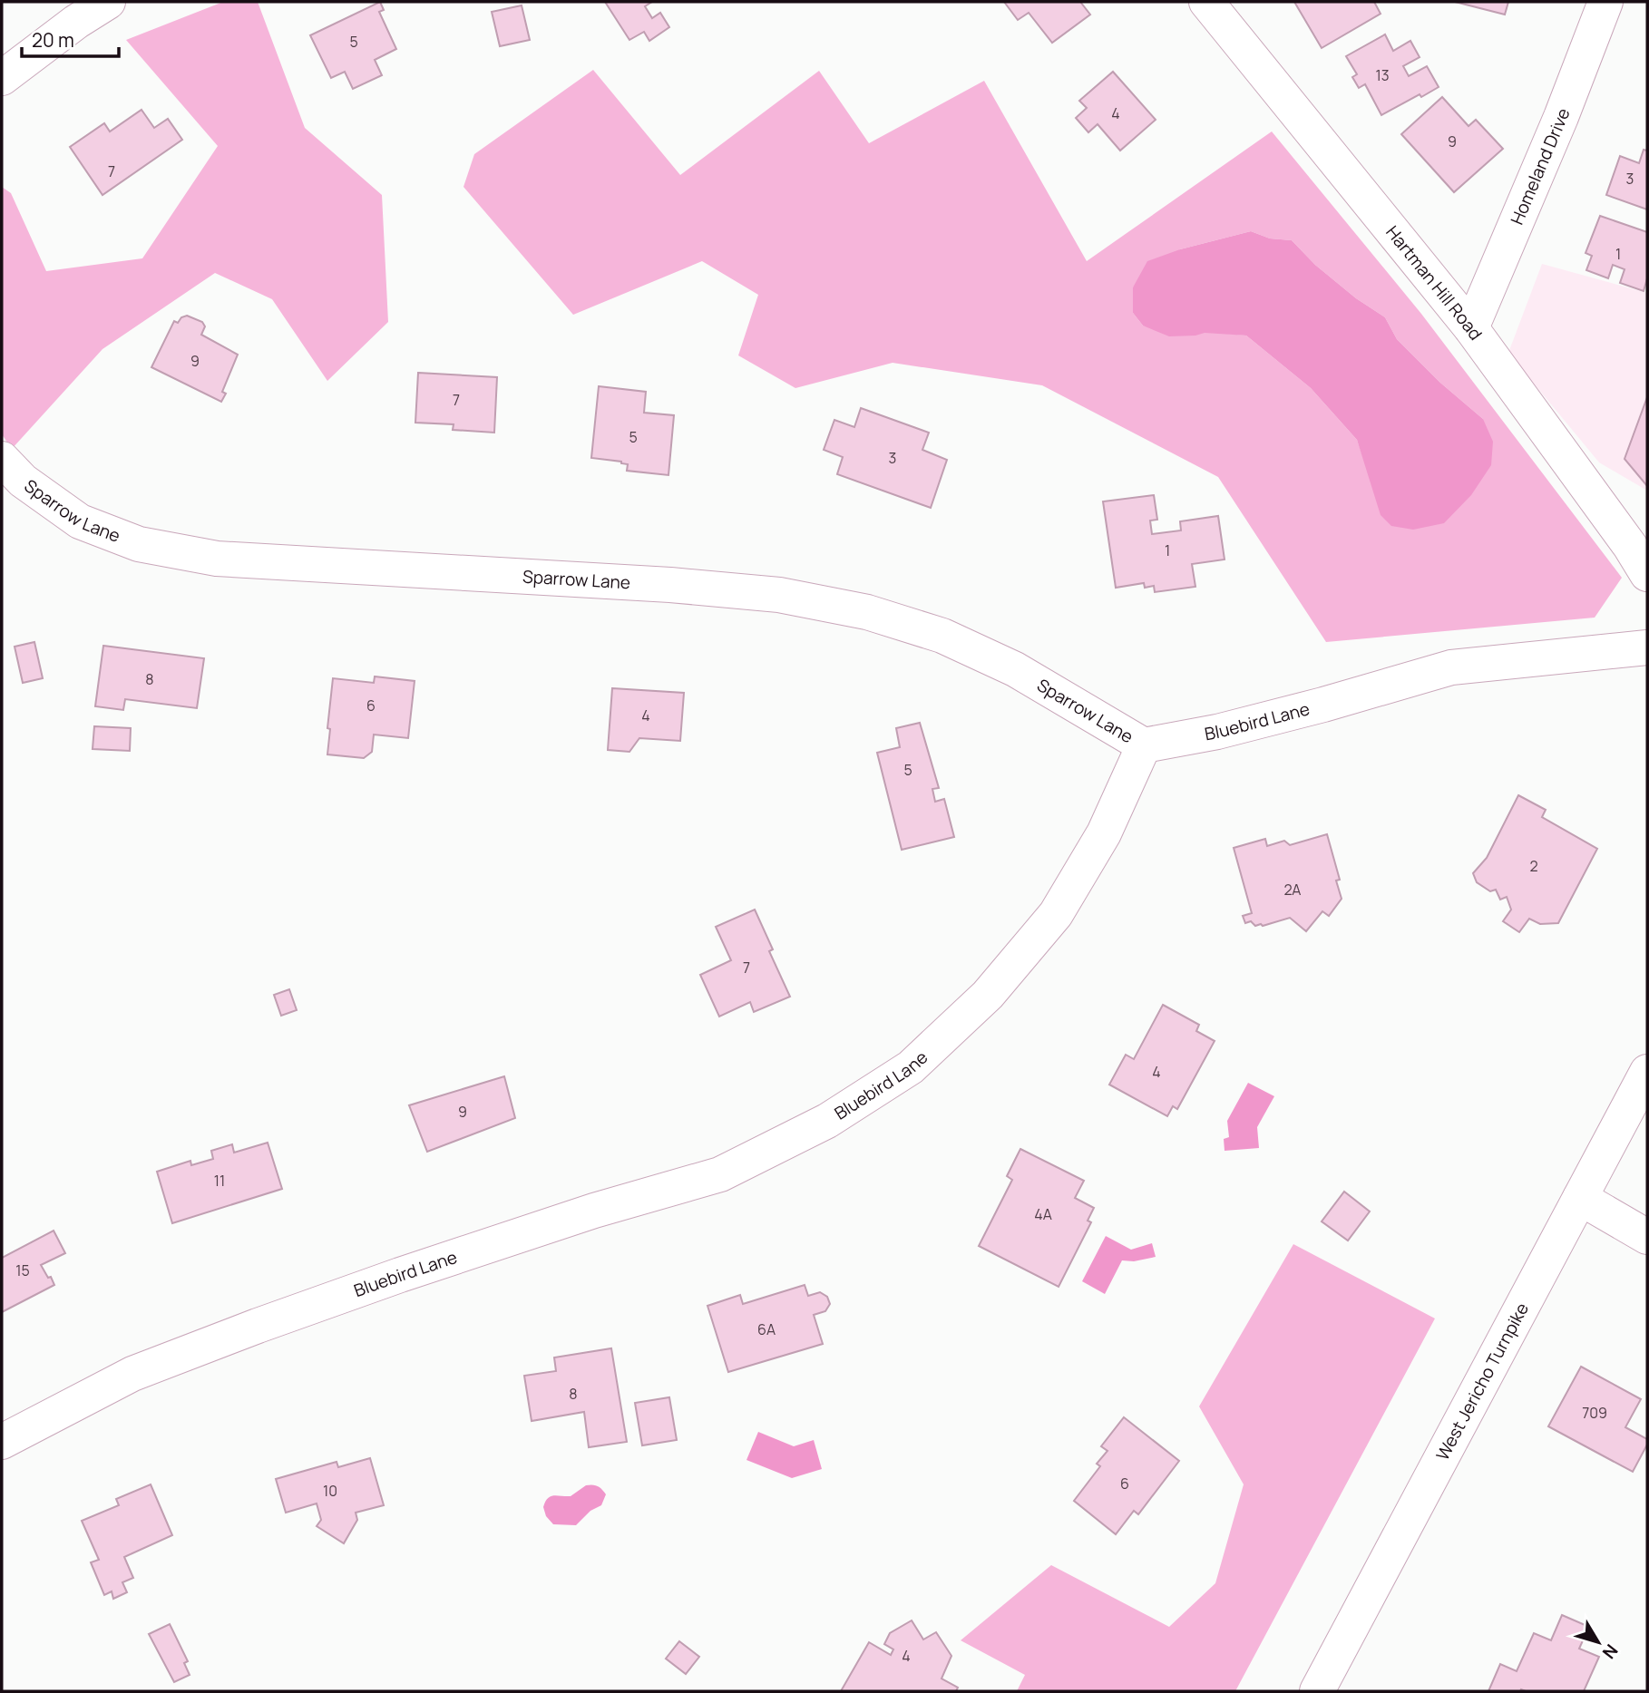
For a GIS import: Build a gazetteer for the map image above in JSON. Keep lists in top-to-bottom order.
{
  "streets": {
    "street": [
      "Homeland Drive",
      "Hartman Hill Road",
      "Sparrow Lane",
      "Bluebird Lane",
      "West Jericho Turnpike"
    ]
  },
  "crossings": [
    ["Homeland Drive", "Hartman Hill Road"],
    ["Sparrow Lane", "Bluebird Lane"]
  ],
  "house_numbers": [
    "5",
    "13",
    "4",
    "9",
    "7",
    "3",
    "1",
    "9",
    "7",
    "5",
    "3",
    "1",
    "8",
    "6",
    "4",
    "5",
    "2",
    "2A",
    "7",
    "4",
    "9",
    "11",
    "4A",
    "15",
    "6A",
    "8",
    "709",
    "6",
    "10",
    "4"
  ],
  "scale_bar": "20 m",
  "north": "bottom right"
}
